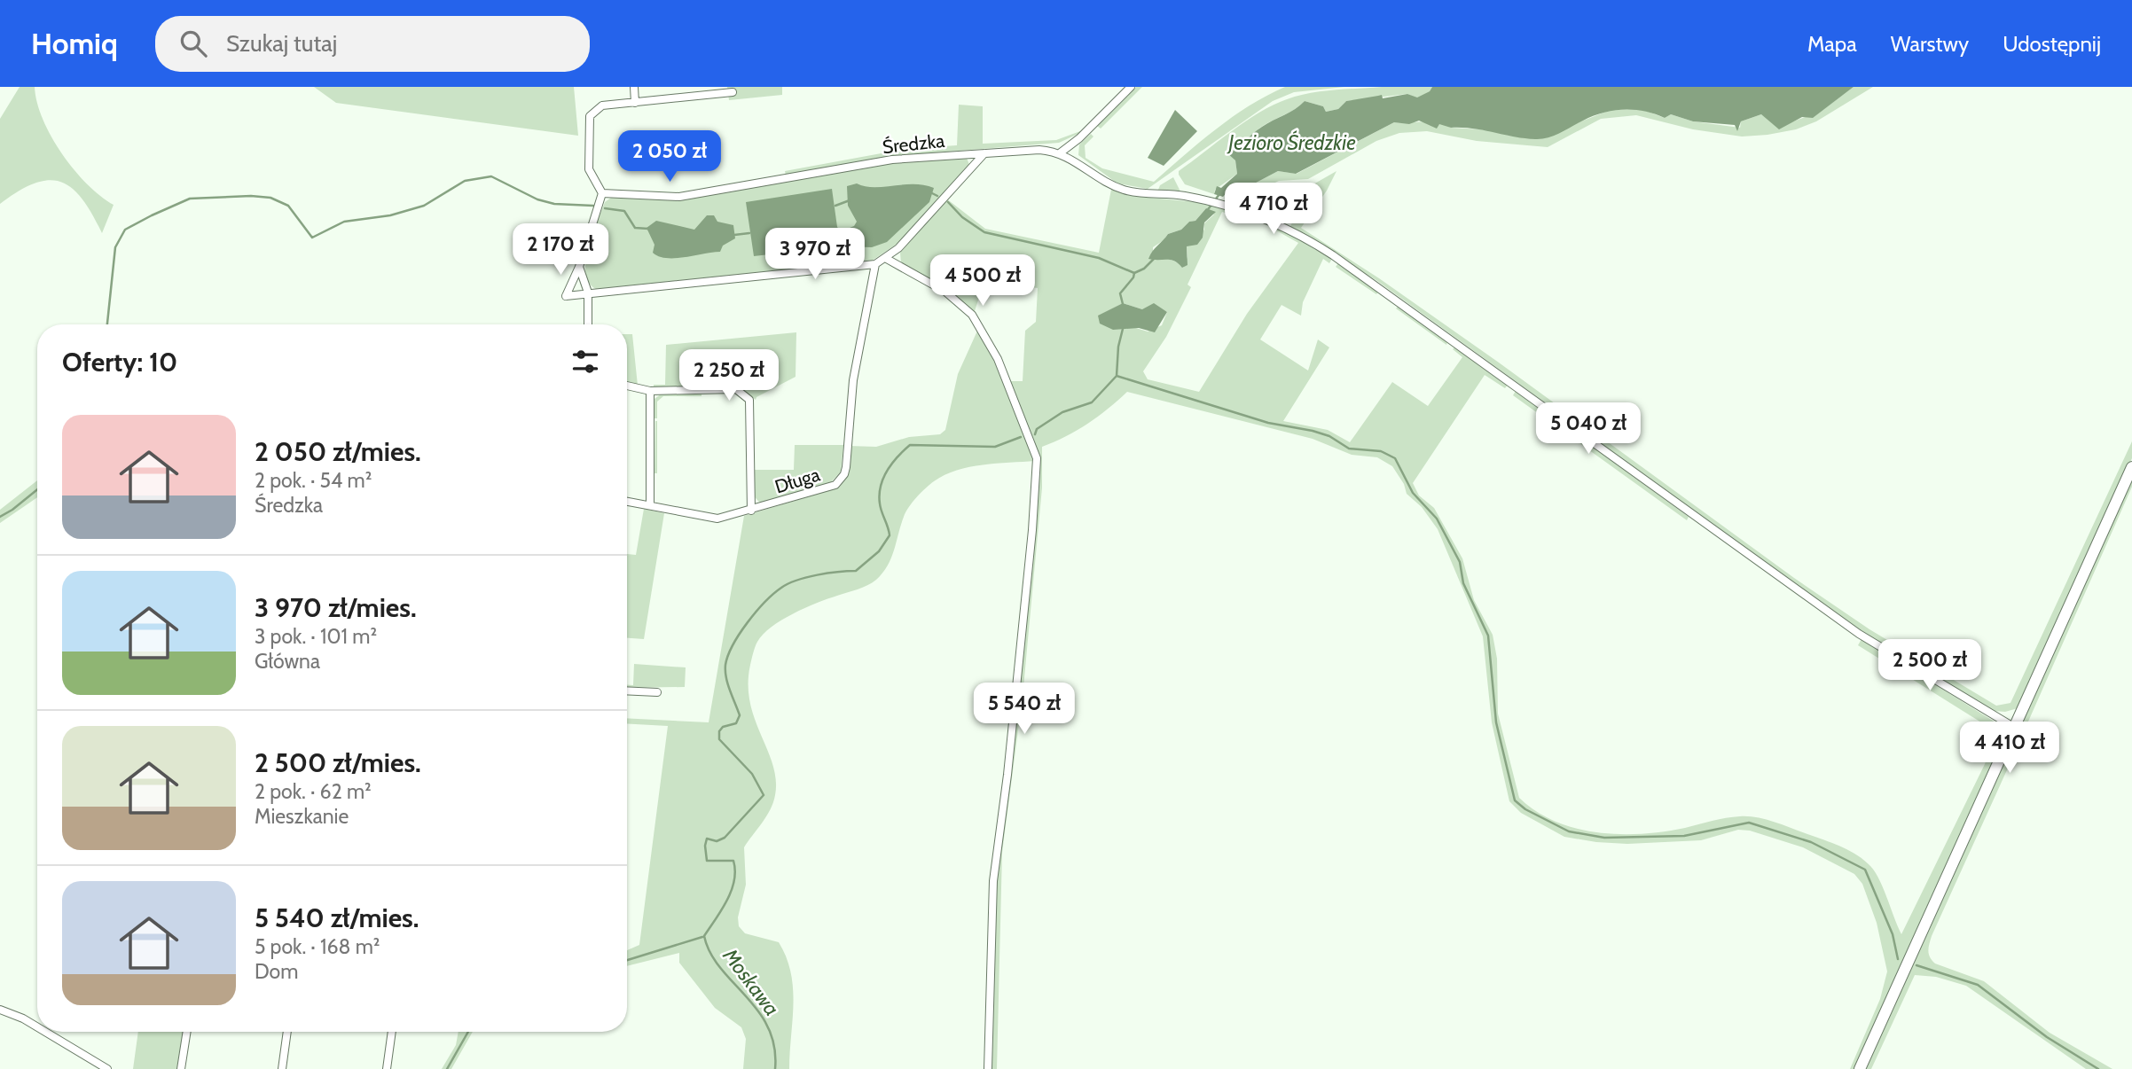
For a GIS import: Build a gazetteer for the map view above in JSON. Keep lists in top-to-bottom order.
{
  "streets": {
    "street": ["Średzka", "Długa"]
  },
  "water": ["Jezioro Średzkie", "Moskawa"],
  "page": {
    "header": "Homiq",
    "search": "Szukaj tutaj",
    "nav": ["Mapa", "Warstwy", "Udostępnij"],
    "price": [
      "2 050 zł",
      "4 710 zł",
      "2 170 zł",
      "3 970 zł",
      "4 500 zł",
      "2 250 zł",
      "5 040 zł",
      "2 500 zł",
      "5 540 zł",
      "4 410 zł"
    ],
    "heading": "Oferty: 10",
    "list": [
      {
        "name": "2 050 zł/mies.",
        "note": "2 pok. · 54 m² · Średzka"
      },
      {
        "name": "3 970 zł/mies.",
        "note": "3 pok. · 101 m² · Główna"
      },
      {
        "name": "2 500 zł/mies.",
        "note": "2 pok. · 62 m² · Mieszkanie"
      },
      {
        "name": "5 540 zł/mies.",
        "note": "5 pok. · 168 m² · Dom"
      }
    ]
  }
}
